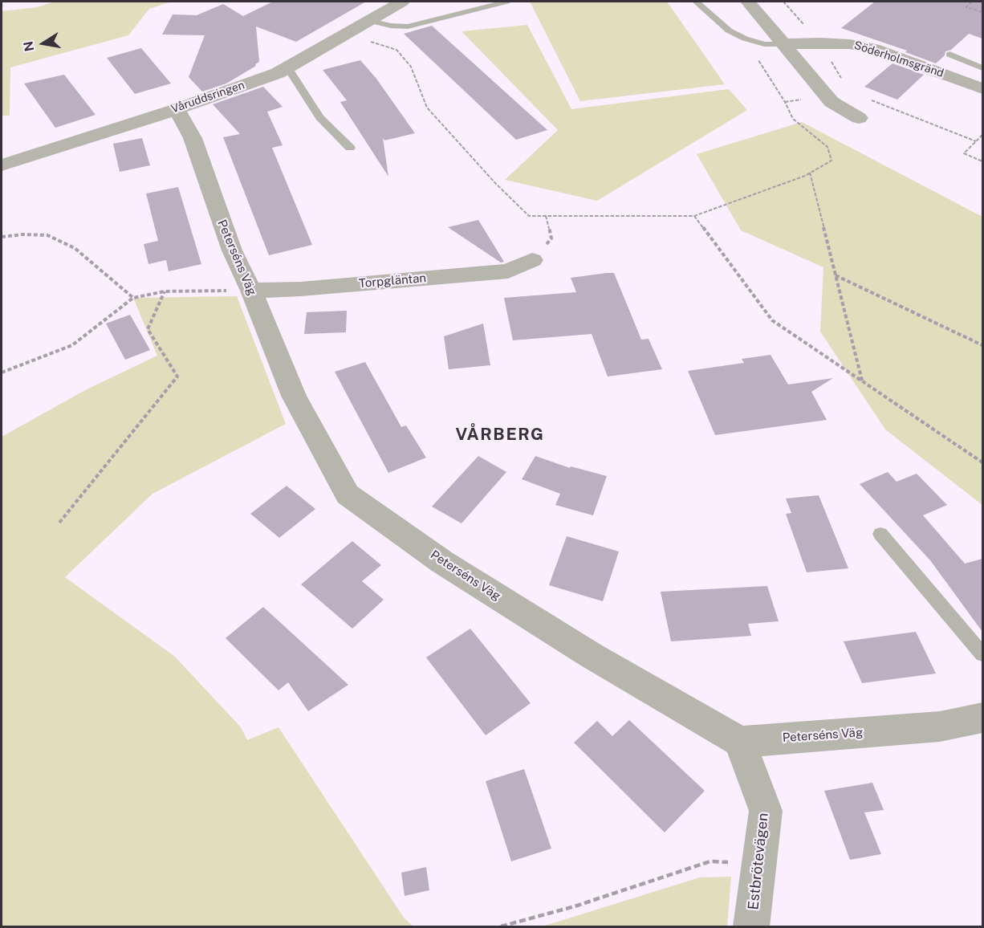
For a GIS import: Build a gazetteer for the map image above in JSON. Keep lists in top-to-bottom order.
{
  "streets": {
    "street": [
      "Söderholmsgränd",
      "Våruddsringen",
      "Peterséns Väg",
      "Torpgläntan",
      "Estbrötevägen"
    ]
  },
  "crossings": [
    ["Våruddsringen", "Peterséns Väg"],
    ["Peterséns Väg", "Torpgläntan"],
    ["Peterséns Väg", "Estbrötevägen"]
  ],
  "districts": ["VÅRBERG"],
  "north": "left"
}
